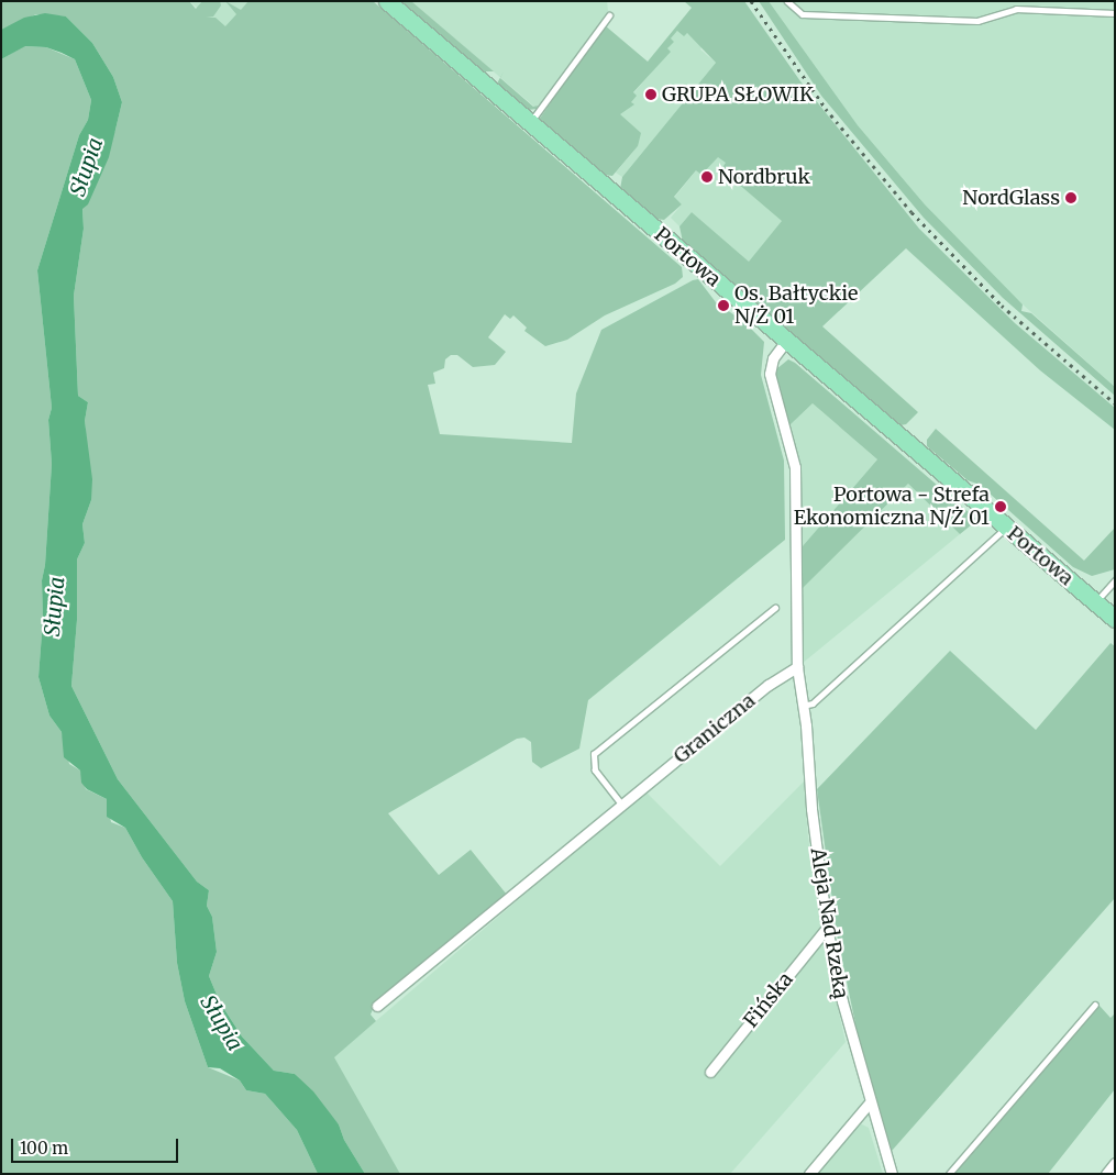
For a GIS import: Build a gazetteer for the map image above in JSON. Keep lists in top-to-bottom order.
{
  "streets": {
    "main road": ["Portowa"],
    "street": ["Graniczna", "Aleja Nad Rzeką", "Fińska"]
  },
  "crossings": [
    ["Graniczna", "Aleja Nad Rzeką"],
    ["Aleja Nad Rzeką", "Fińska"]
  ],
  "water": ["Słupia"],
  "places": [
    "GRUPA SŁOWIK",
    "Nordbruk",
    "NordGlass",
    "Os. Bałtyckie N/Ż 01",
    "Portowa - Strefa Ekonomiczna N/Ż 01"
  ],
  "scale_bar": "100 m"
}
